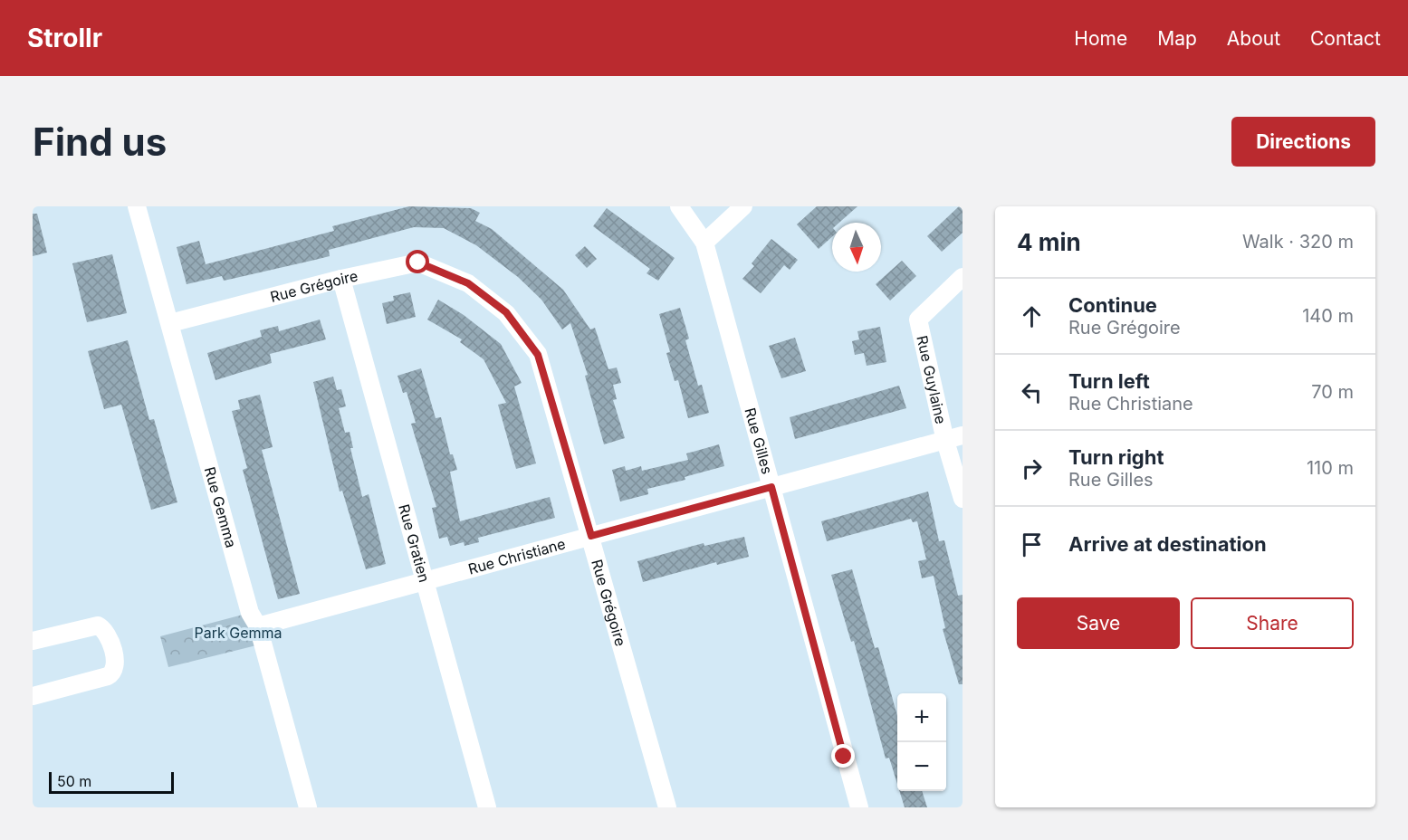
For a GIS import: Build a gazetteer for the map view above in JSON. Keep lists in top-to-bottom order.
{
  "streets": {
    "street": [
      "Rue Grégoire",
      "Rue Guylaine",
      "Rue Gilles",
      "Rue Gemma",
      "Rue Gratien",
      "Rue Christiane"
    ]
  },
  "crossings": [
    ["Rue Grégoire", "Rue Gemma"],
    ["Rue Grégoire", "Rue Gratien"],
    ["Rue Grégoire", "Rue Christiane"],
    ["Rue Guylaine", "Rue Christiane"],
    ["Rue Gilles", "Rue Christiane"],
    ["Rue Gemma", "Rue Christiane"],
    ["Rue Gratien", "Rue Christiane"]
  ],
  "parks": ["Park Gemma"],
  "scale_bar": "50 m",
  "north": "bottom",
  "page": {
    "header": "Strollr",
    "nav": [
      "Home",
      "Map",
      "About",
      "Contact"
    ],
    "buttons": [
      "Directions",
      ["Save", "Share"]
    ],
    "title": "Find us",
    "heading": ["4 min", "Walk · 320 m"],
    "list": [
      ["Continue", "Rue Grégoire", "140 m"],
      ["Turn left", "Rue Christiane", "70 m"],
      ["Turn right", "Rue Gilles", "110 m"],
      "Arrive at destination"
    ],
    "map_buttons": ["+", "−"],
    "scale": "50 m"
  }
}
